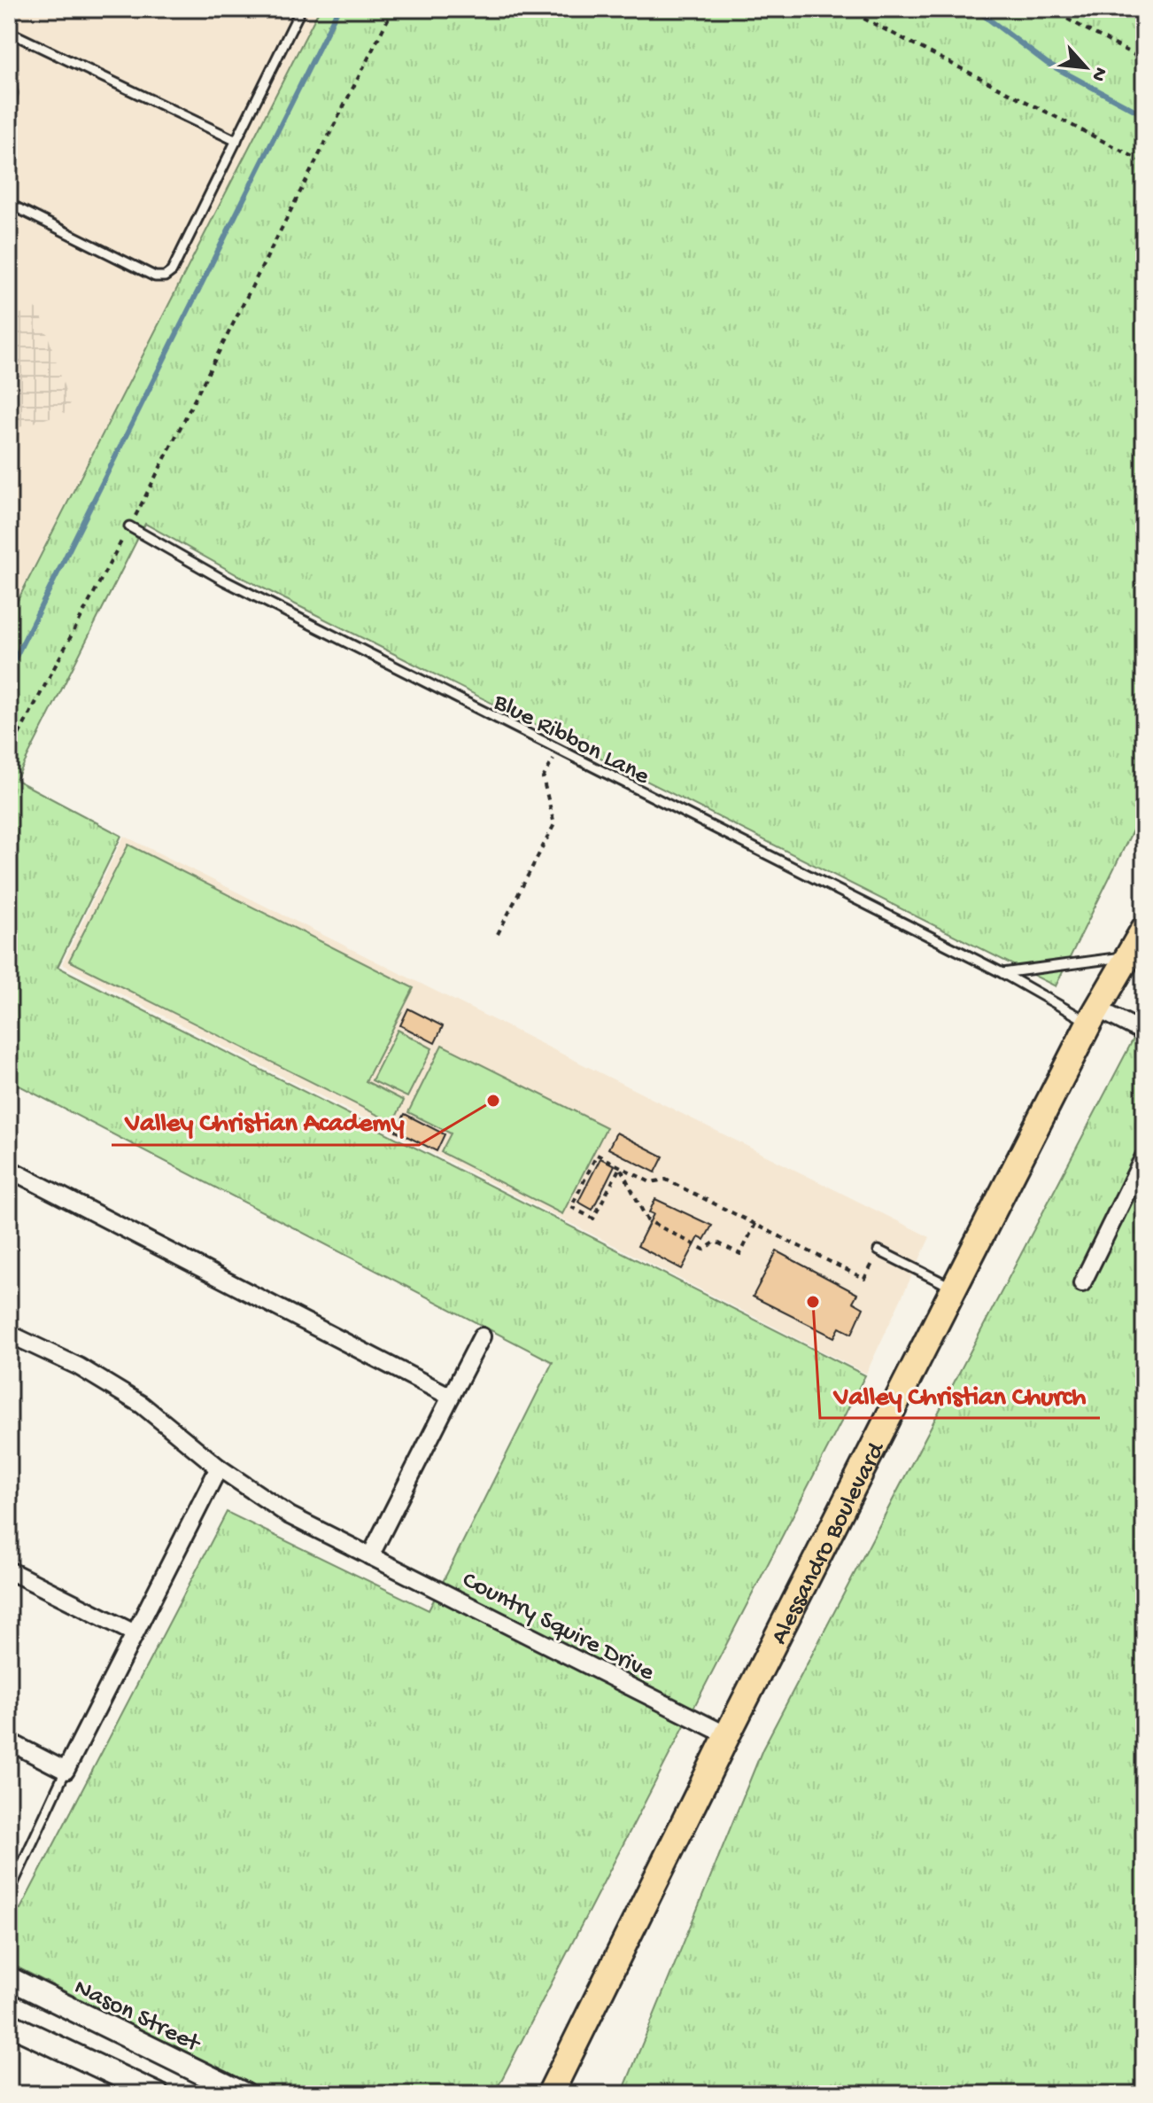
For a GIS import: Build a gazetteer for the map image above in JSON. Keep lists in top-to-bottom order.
{
  "streets": {
    "main road": ["Alessandro Boulevard", "Nason Street"],
    "street": ["Country Squire Drive"],
    "lane": ["Blue Ribbon Lane"]
  },
  "crossings": [
    ["Blue Ribbon Lane", "Alessandro Boulevard"],
    ["Alessandro Boulevard", "Country Squire Drive"]
  ],
  "places": ["Valley Christian Academy", "Valley Christian Church"],
  "north": "bottom right"
}
